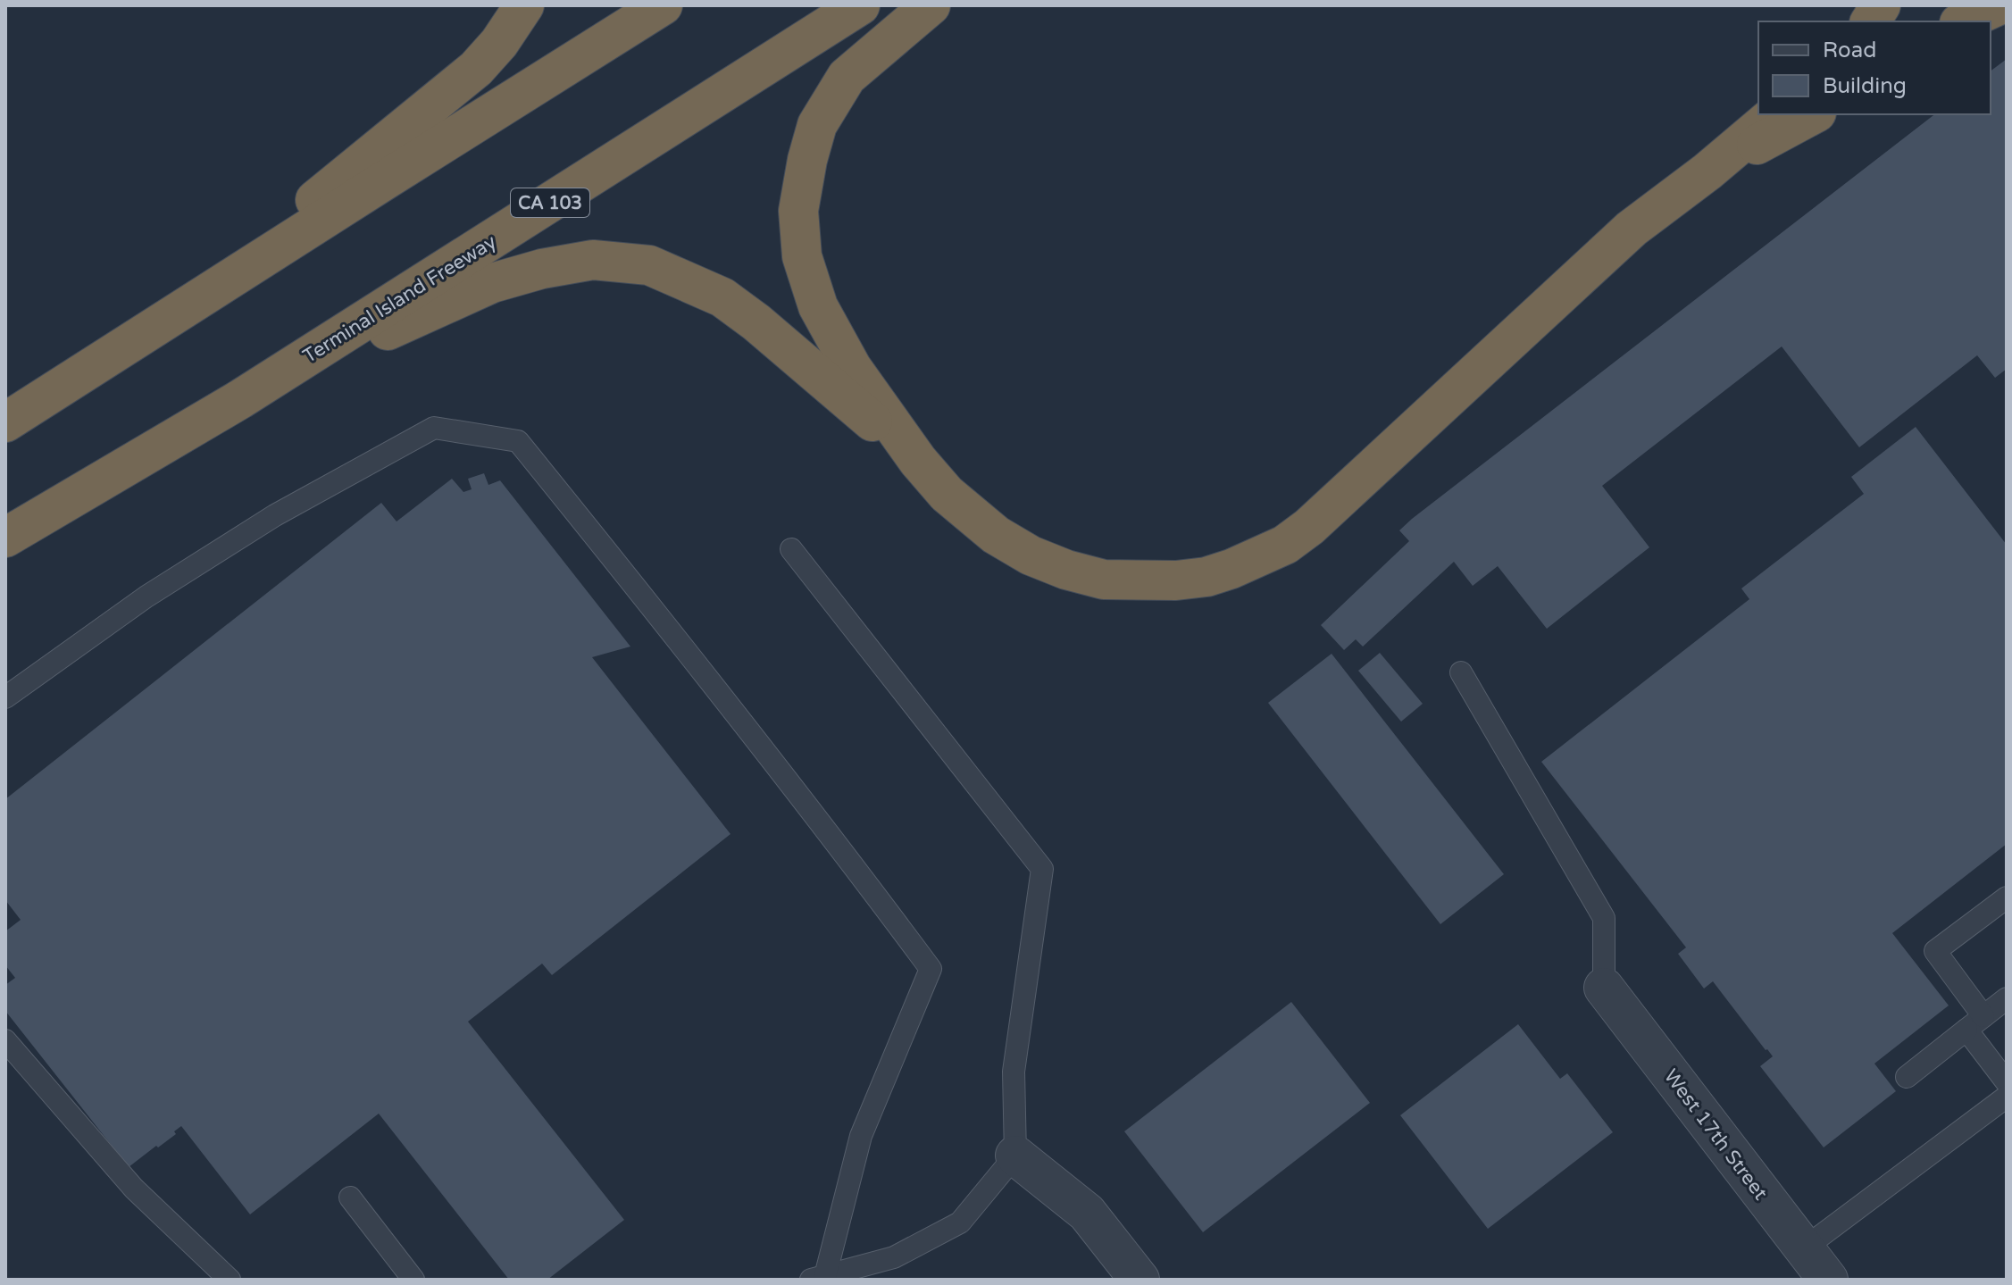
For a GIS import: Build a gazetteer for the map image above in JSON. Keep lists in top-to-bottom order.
{
  "streets": {
    "highway": ["CA 103", "Terminal Island Freeway"],
    "street": ["West 17th Street"]
  },
  "legend": ["Road", "Building"]
}
